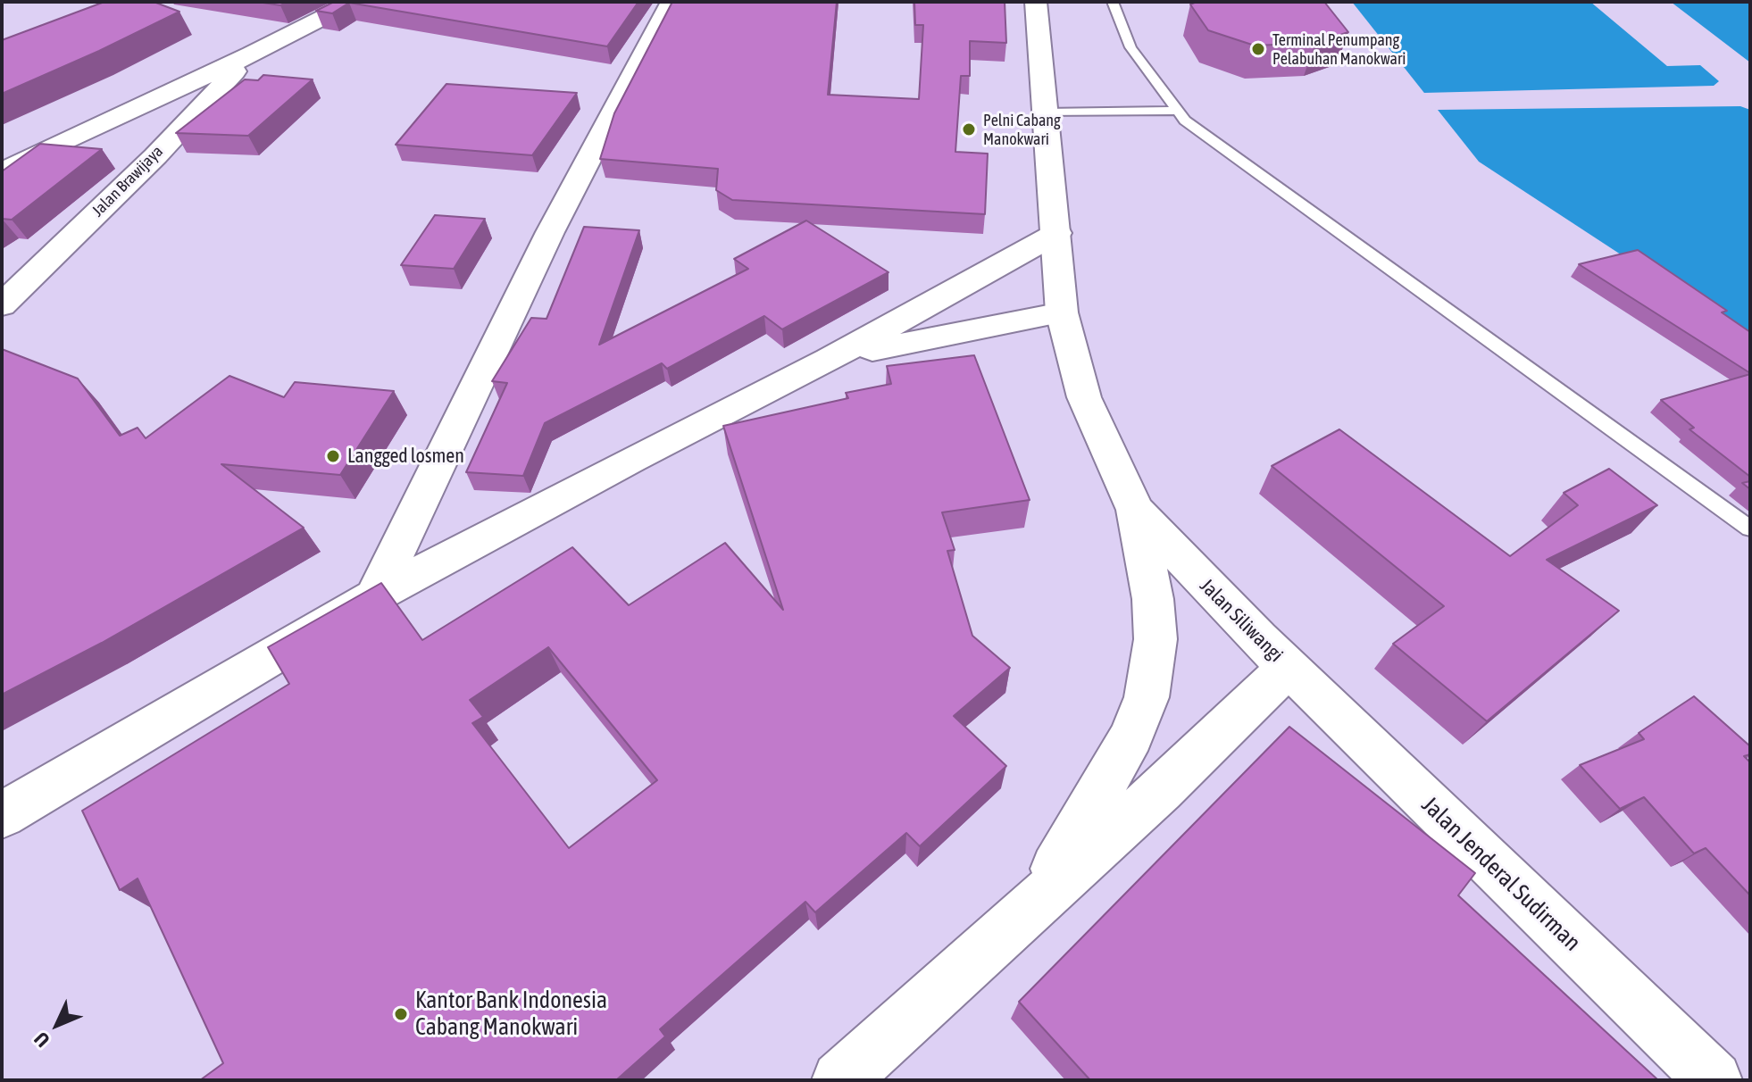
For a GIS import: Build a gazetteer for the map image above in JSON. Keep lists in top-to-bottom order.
{
  "streets": {
    "main road": ["Jalan Brawijaya", "Jalan Siliwangi", "Jalan Jenderal Sudirman"]
  },
  "crossings": [
    ["Jalan Siliwangi", "Jalan Jenderal Sudirman"]
  ],
  "places": [
    "Terminal Penumpang Pelabuhan Manokwari",
    "Pelni Cabang Manokwari",
    "Langged losmen",
    "Kantor Bank Indonesia Cabang Manokwari"
  ],
  "north": "bottom left"
}
